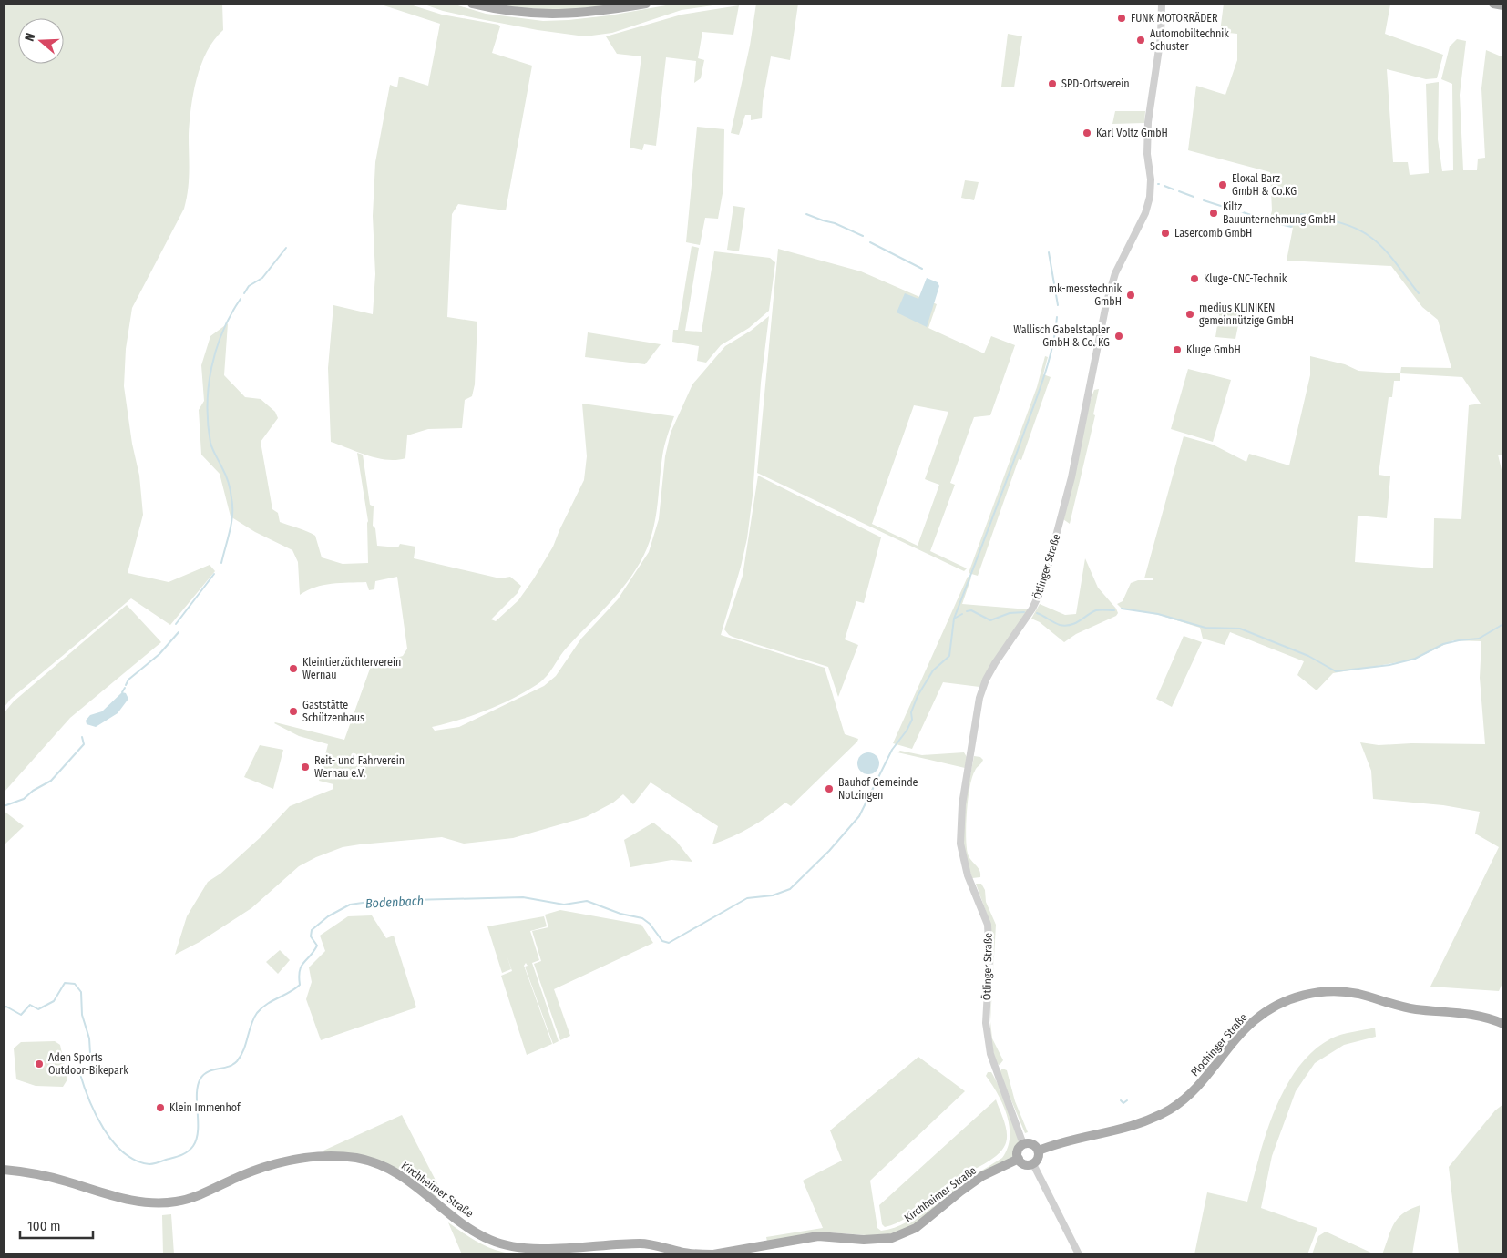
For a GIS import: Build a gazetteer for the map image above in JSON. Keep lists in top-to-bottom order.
{
  "streets": {
    "main road": ["Plochinger Straße", "Kirchheimer Straße"],
    "street": ["Ötlinger Straße"]
  },
  "crossings": [
    ["Ötlinger Straße", "Plochinger Straße"],
    ["Ötlinger Straße", "Kirchheimer Straße"],
    ["Plochinger Straße", "Kirchheimer Straße"]
  ],
  "water": ["Bodenbach"],
  "places": [
    "FUNK MOTORRÄDER",
    "Automobiltechnik Schuster",
    "SPD-Ortsverein",
    "Karl Voltz GmbH",
    "Eloxal Barz GmbH & Co.KG",
    "Kiltz Bauunternehmung GmbH",
    "Lasercomb GmbH",
    "Kluge-CNC-Technik",
    "mk-messtechnik GmbH",
    "medius KLINIKEN gemeinnützige GmbH",
    "Wallisch Gabelstapler GmbH & Co. KG",
    "Kluge GmbH",
    "Kleintierzüchterverein Wernau",
    "Gaststätte Schützenhaus",
    "Reit- und Fahrverein Wernau e.V.",
    "Bauhof Gemeinde Notzingen",
    "Aden Sports Outdoor-Bikepark",
    "Klein Immenhof"
  ],
  "scale_bar": "100 m",
  "north": "left"
}
